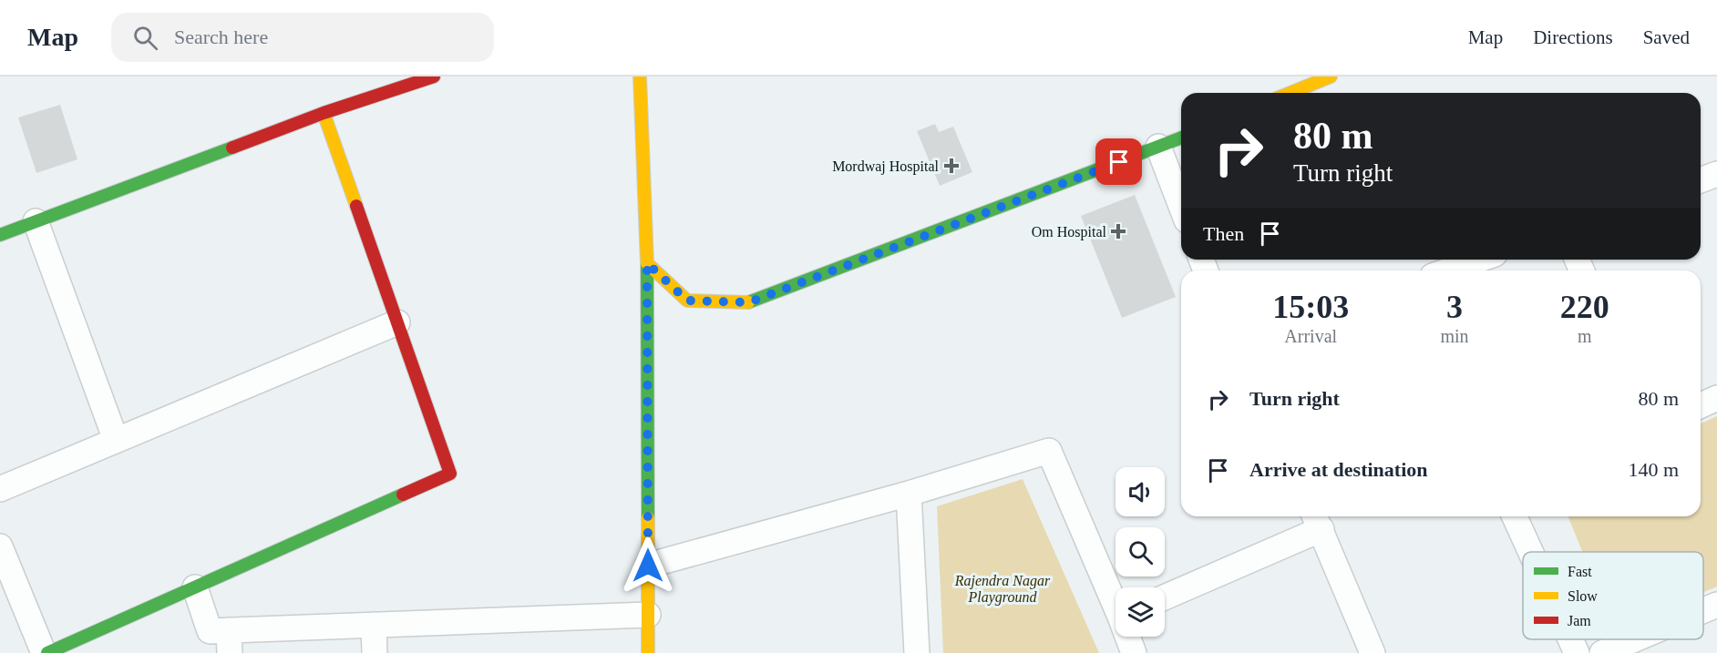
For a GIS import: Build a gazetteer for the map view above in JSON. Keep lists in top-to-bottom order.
{
  "parks": ["Rajendra Nagar Playground"],
  "places": {
    "health": ["Mordwaj Hospital", "Om Hospital"]
  },
  "legend": ["Fast", "Slow", "Jam"],
  "page": {
    "header": "Map",
    "search": "Search here",
    "nav": ["Map", "Directions", "Saved"],
    "turn": ["80 m", "Turn right"],
    "then": "Then",
    "eta": [
      "15:03",
      "Arrival",
      "3",
      "min",
      "220",
      "m"
    ],
    "list": [
      {
        "name": "Turn right",
        "value": "80 m"
      },
      {
        "name": "Arrive at destination",
        "value": "140 m"
      }
    ]
  }
}
